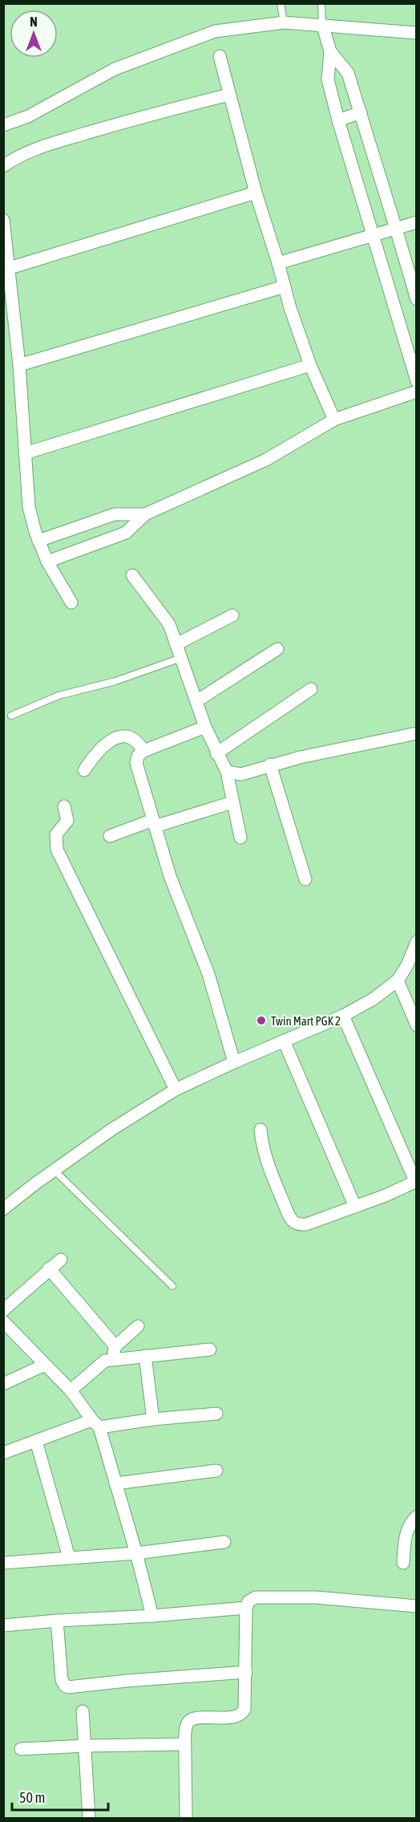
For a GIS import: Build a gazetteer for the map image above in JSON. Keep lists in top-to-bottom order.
{
  "places": ["Twin Mart PGK 2"],
  "scale_bar": "50 m",
  "north": "top"
}
